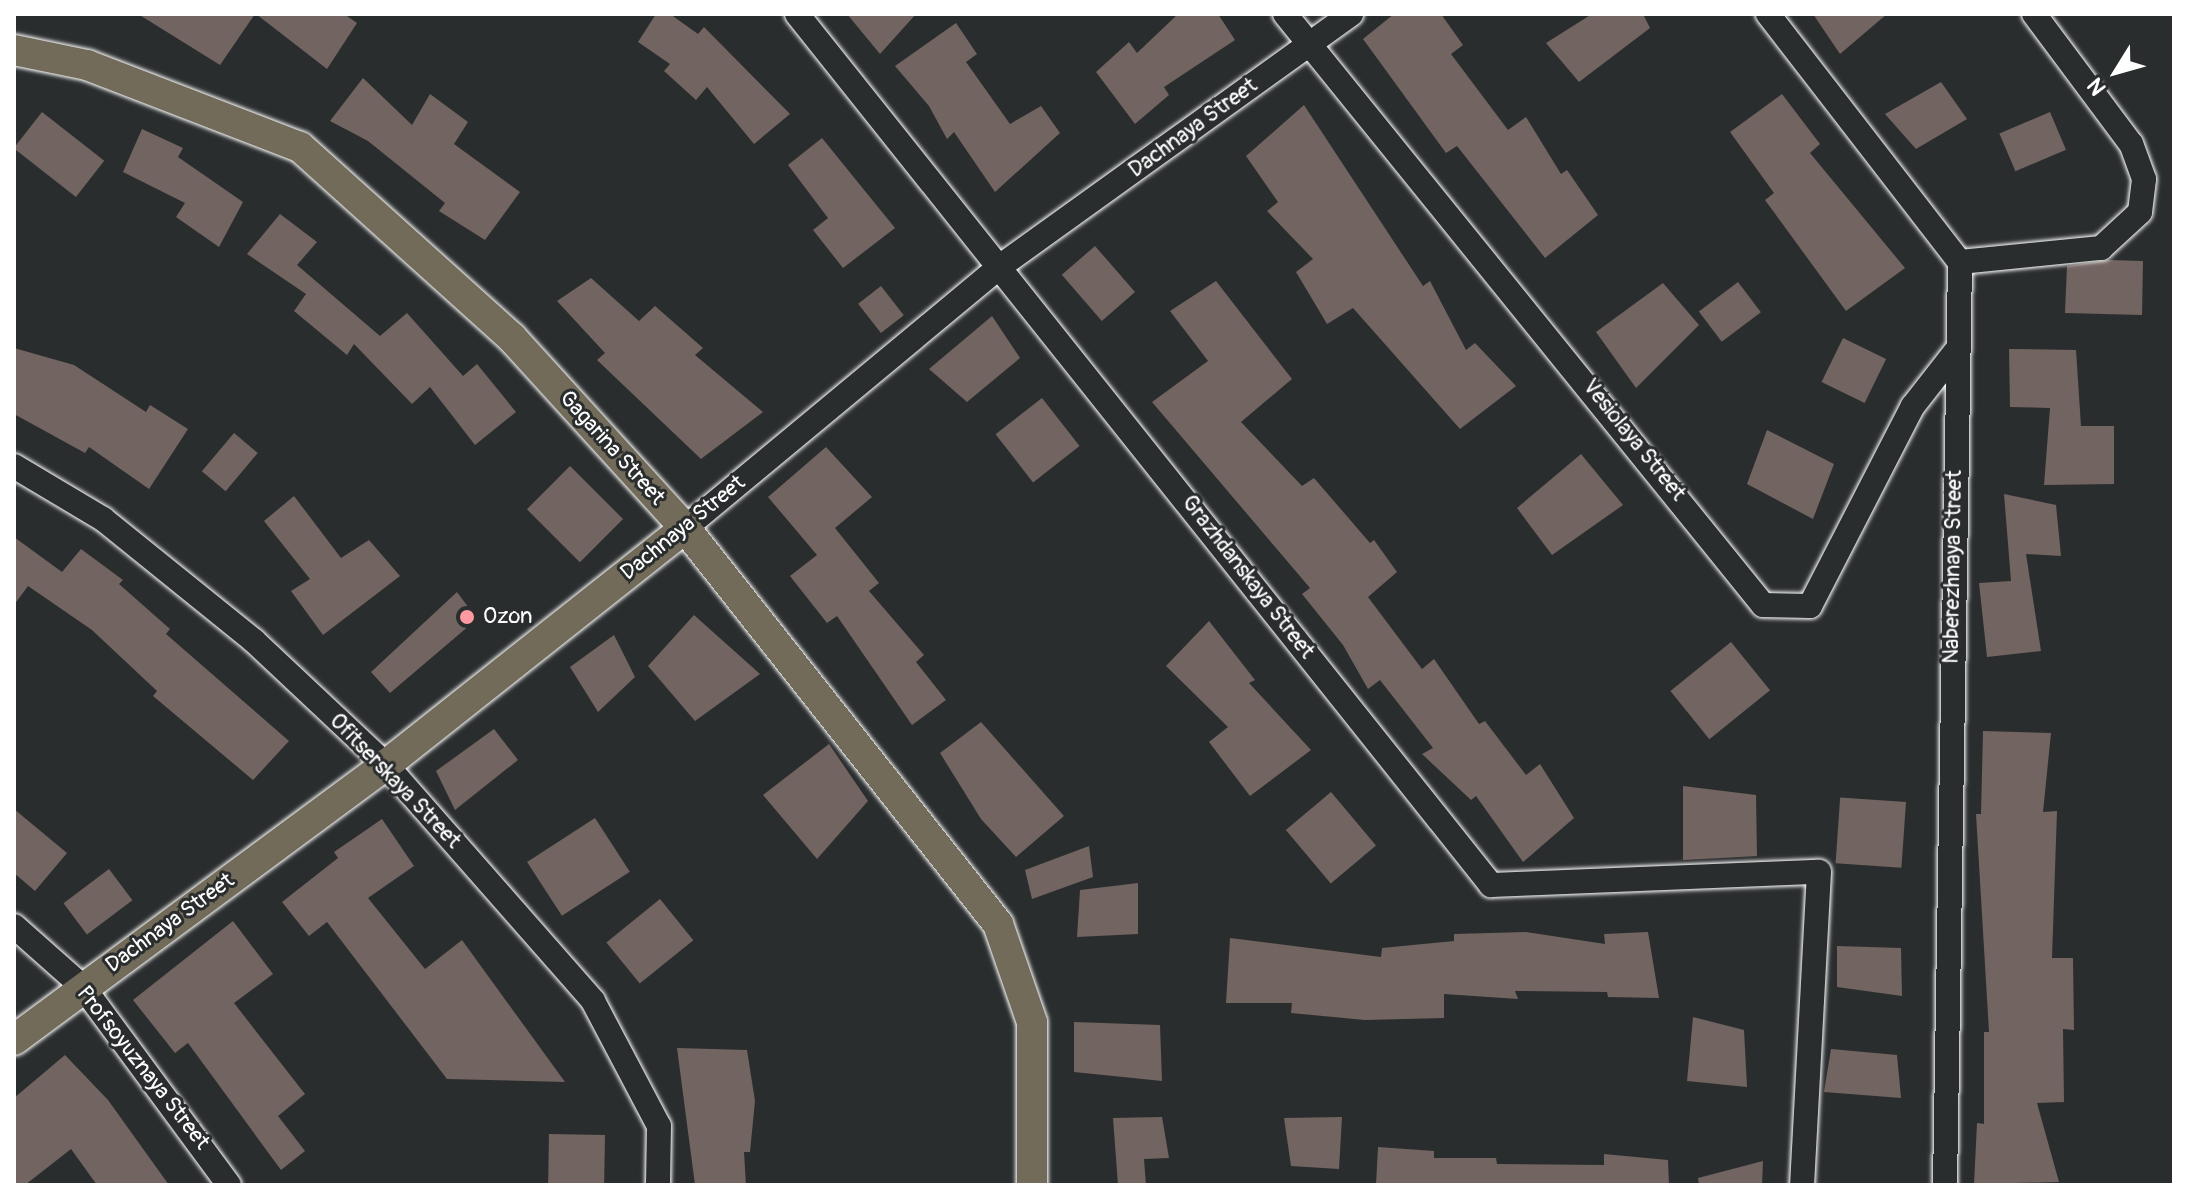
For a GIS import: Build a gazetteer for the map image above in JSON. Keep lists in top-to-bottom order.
{
  "streets": {
    "main road": ["Dachnaya Street", "Gagarina Street"],
    "street": [
      "Vesiolaya Street",
      "Naberezhnaya Street",
      "Grazhdanskaya Street",
      "Ofitserskaya Street",
      "Profsoyuznaya Street"
    ]
  },
  "crossings": [
    ["Dachnaya Street", "Vesiolaya Street"],
    ["Dachnaya Street", "Gagarina Street"],
    ["Dachnaya Street", "Grazhdanskaya Street"],
    ["Dachnaya Street", "Ofitserskaya Street"],
    ["Dachnaya Street", "Profsoyuznaya Street"],
    ["Vesiolaya Street", "Naberezhnaya Street"]
  ],
  "places": ["Ozon"],
  "north": "bottom left"
}
